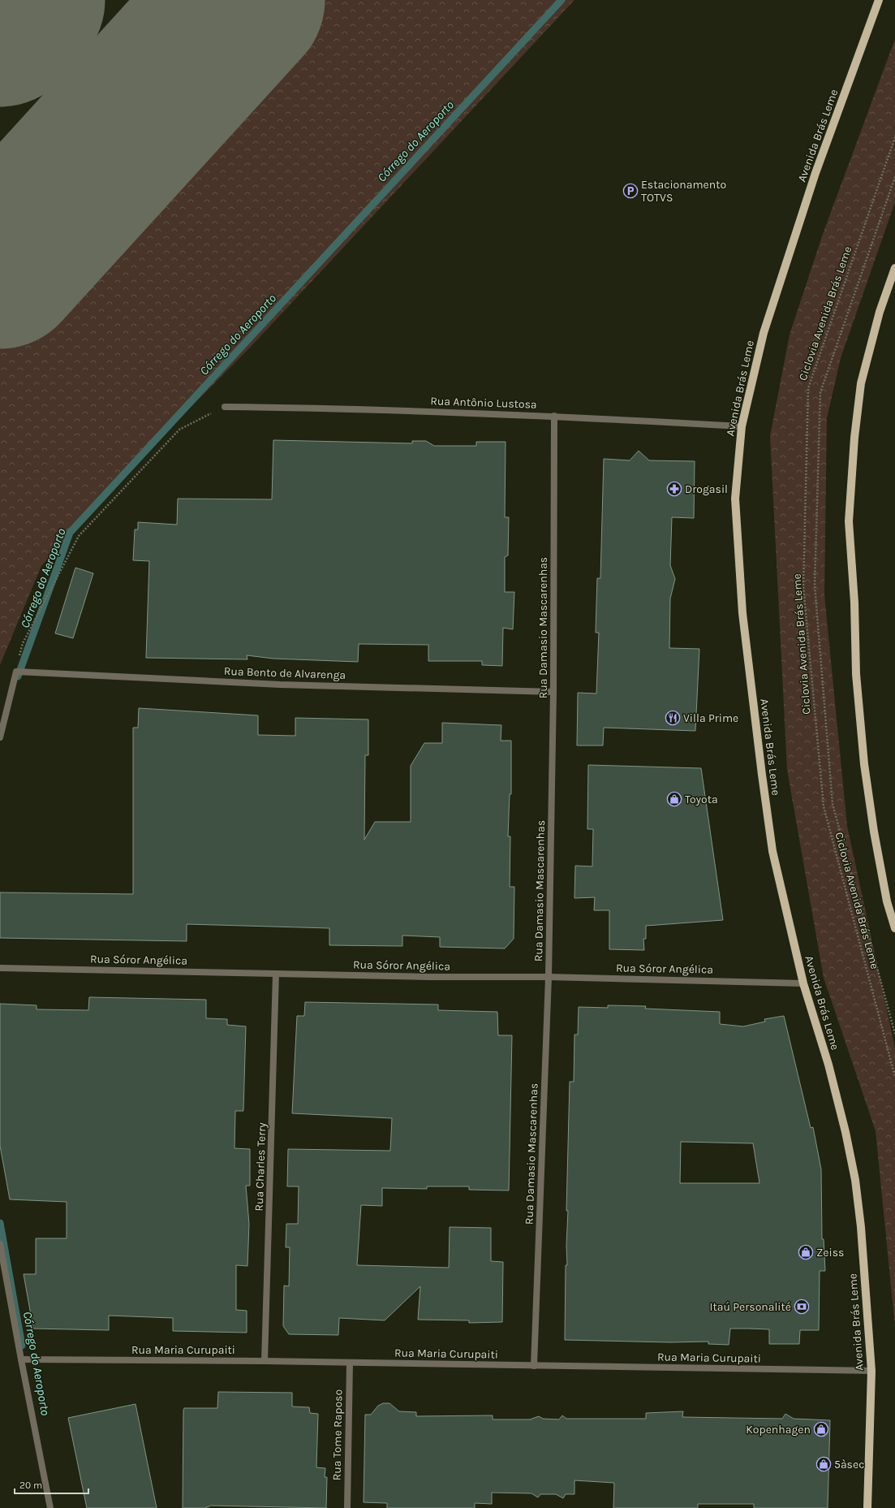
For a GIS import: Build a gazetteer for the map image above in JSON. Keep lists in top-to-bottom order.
{
  "streets": {
    "main road": ["Avenida Brás Leme"],
    "street": [
      "Rua Antônio Lustosa",
      "Rua Damasio Mascarenhas",
      "Rua Bento de Alvarenga",
      "Rua Sóror Angélica",
      "Rua Charles Terry",
      "Rua Maria Curupaiti",
      "Rua Tome Raposo"
    ],
    "path": ["Ciclovia Avenida Brás Leme"]
  },
  "crossings": [
    ["Avenida Brás Leme", "Rua Antônio Lustosa"],
    ["Avenida Brás Leme", "Rua Sóror Angélica"],
    ["Avenida Brás Leme", "Rua Maria Curupaiti"],
    ["Rua Antônio Lustosa", "Rua Damasio Mascarenhas"],
    ["Rua Damasio Mascarenhas", "Rua Bento de Alvarenga"],
    ["Rua Damasio Mascarenhas", "Rua Sóror Angélica"],
    ["Rua Damasio Mascarenhas", "Rua Maria Curupaiti"],
    ["Rua Sóror Angélica", "Rua Charles Terry"],
    ["Rua Charles Terry", "Rua Maria Curupaiti"],
    ["Rua Maria Curupaiti", "Rua Tome Raposo"]
  ],
  "water": ["Córrego do Aeroporto"],
  "places": {
    "parking": ["Estacionamento TOTVS"],
    "pharmacy": ["Drogasil"],
    "restaurant": ["Villa Prime"],
    "shop": [
      "Toyota",
      "Zeiss",
      "Kopenhagen",
      "5àsec"
    ],
    "bank": ["Itaú Personalité"]
  },
  "scale_bar": "20 m"
}
